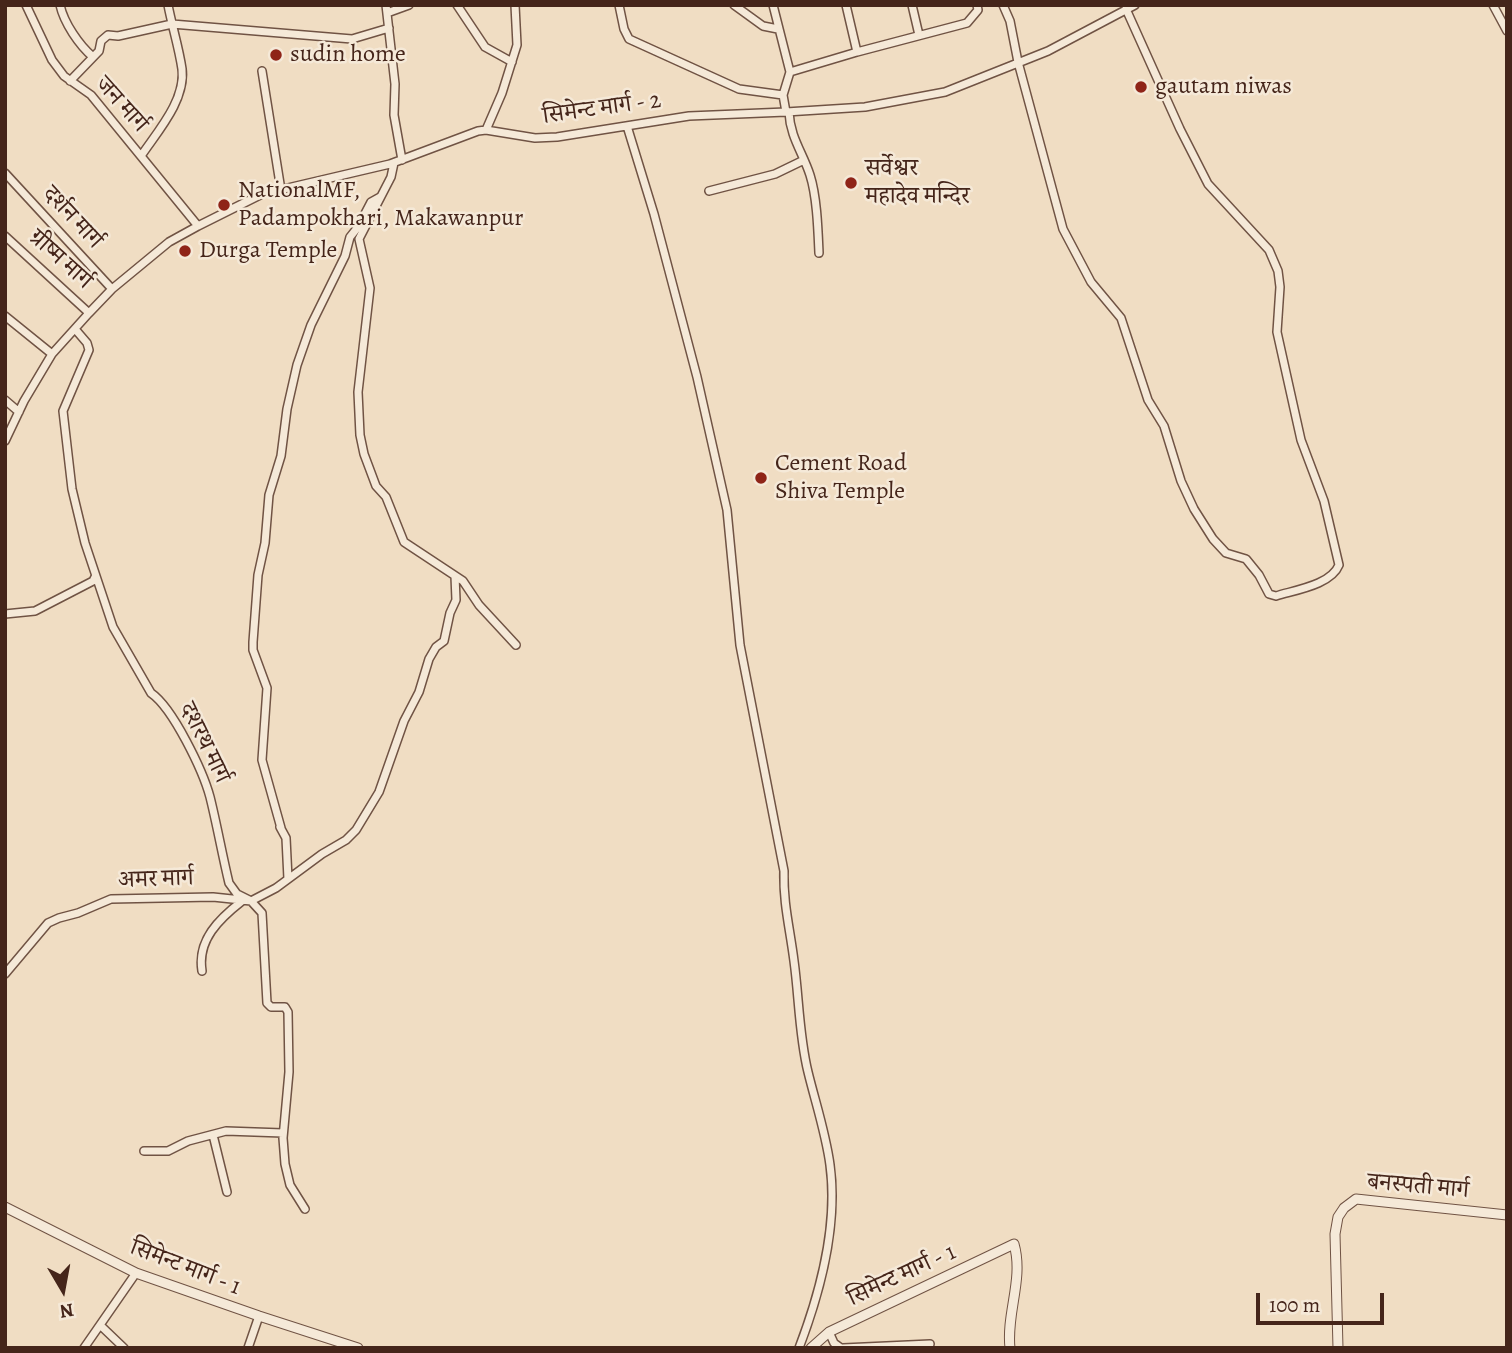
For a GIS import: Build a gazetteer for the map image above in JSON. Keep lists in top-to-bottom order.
{
  "streets": {
    "street": [
      "जन मार्ग",
      "सिमेन्ट मार्ग - 2",
      "दर्शन मार्ग",
      "ग्रीष्म मार्ग",
      "दशरथ मार्ग",
      "अमर मार्ग",
      "बनस्पती मार्ग",
      "सिमेन्ट मार्ग - 1"
    ]
  },
  "crossings": [
    ["जन मार्ग", "सिमेन्ट मार्ग - 2"],
    ["सिमेन्ट मार्ग - 2", "दर्शन मार्ग"],
    ["सिमेन्ट मार्ग - 2", "ग्रीष्म मार्ग"],
    ["सिमेन्ट मार्ग - 2", "दशरथ मार्ग"],
    ["दशरथ मार्ग", "अमर मार्ग"]
  ],
  "places": [
    "sudin home",
    "gautam niwas",
    "सर्वेश्वर महादेव मन्दिर",
    "NationalMF, Padampokhari, Makawanpur",
    "Durga Temple",
    "Cement Road Shiva Temple"
  ],
  "scale_bar": "100 m",
  "north": "bottom"
}
